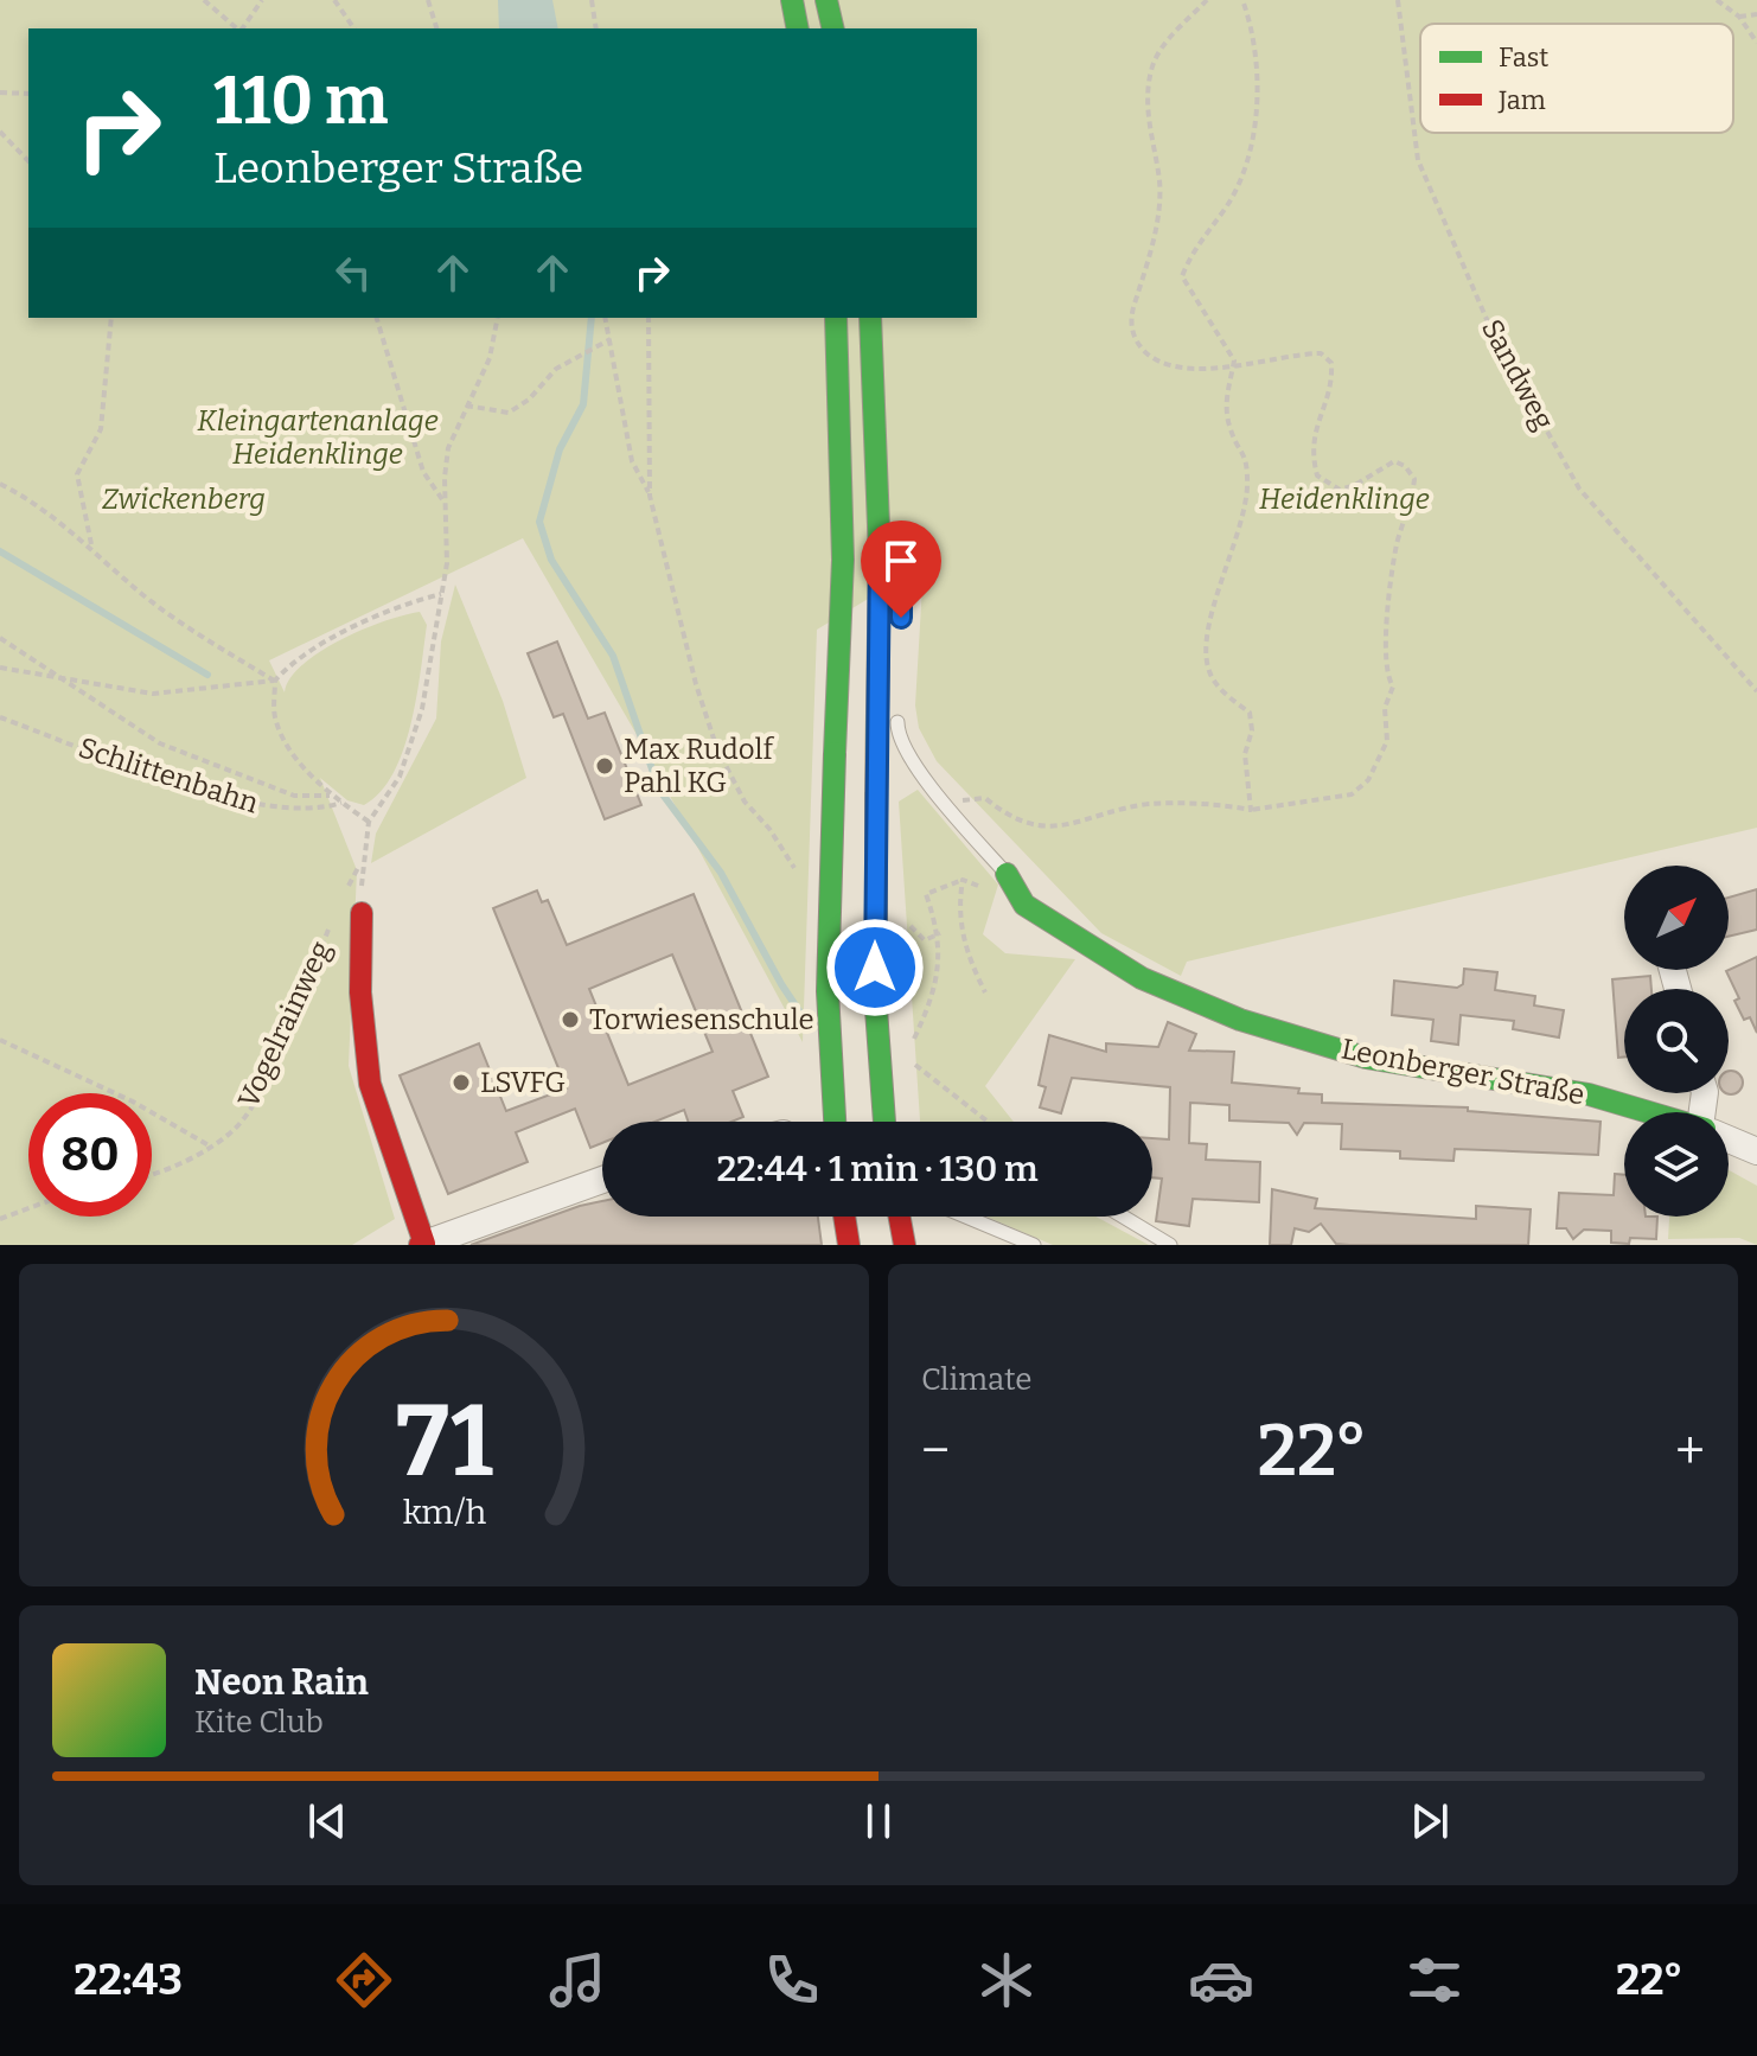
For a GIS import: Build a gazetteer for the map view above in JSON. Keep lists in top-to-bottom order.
{
  "streets": {
    "main road": ["Leonberger Straße"],
    "path": ["Sandweg", "Schlittenbahn", "Vogelrainweg"]
  },
  "parks": ["Kleingartenanlage Heidenklinge", "Zwickenberg", "Heidenklinge"],
  "places": ["Max Rudolf Pahl KG", "Torwiesenschule", "LSVFG"],
  "legend": ["Fast", "Jam"],
  "north": "top right",
  "page": {
    "turn": ["110 m", "Leonberger Straße"],
    "limit": "80",
    "trip": "22:44 · 1 min · 130 m",
    "tile": "Climate",
    "heat": ["−", "22°", "+"],
    "song": ["Neon Rain", "Kite Club"],
    "tabs": ["22:43", "22°"],
    "gauge": ["71", "km/h"]
  }
}
